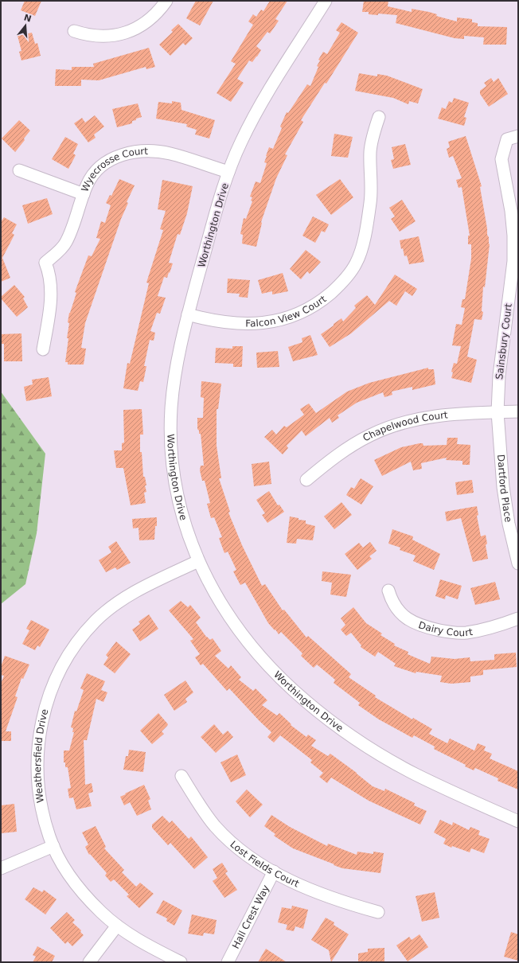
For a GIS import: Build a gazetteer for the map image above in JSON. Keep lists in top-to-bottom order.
{
  "streets": {
    "street": [
      "Wyecrosse Court",
      "Worthington Drive",
      "Falcon View Court",
      "Sainsbury Court",
      "Chapelwood Court",
      "Dartford Place",
      "Dairy Court",
      "Weathersfield Drive",
      "Lost Fields Court",
      "Hall Crest Way"
    ]
  },
  "crossings": [
    ["Wyecrosse Court", "Worthington Drive"],
    ["Worthington Drive", "Falcon View Court"],
    ["Worthington Drive", "Weathersfield Drive"],
    ["Sainsbury Court", "Chapelwood Court"],
    ["Sainsbury Court", "Dartford Place"],
    ["Chapelwood Court", "Dartford Place"],
    ["Lost Fields Court", "Hall Crest Way"]
  ],
  "north": "top"
}
